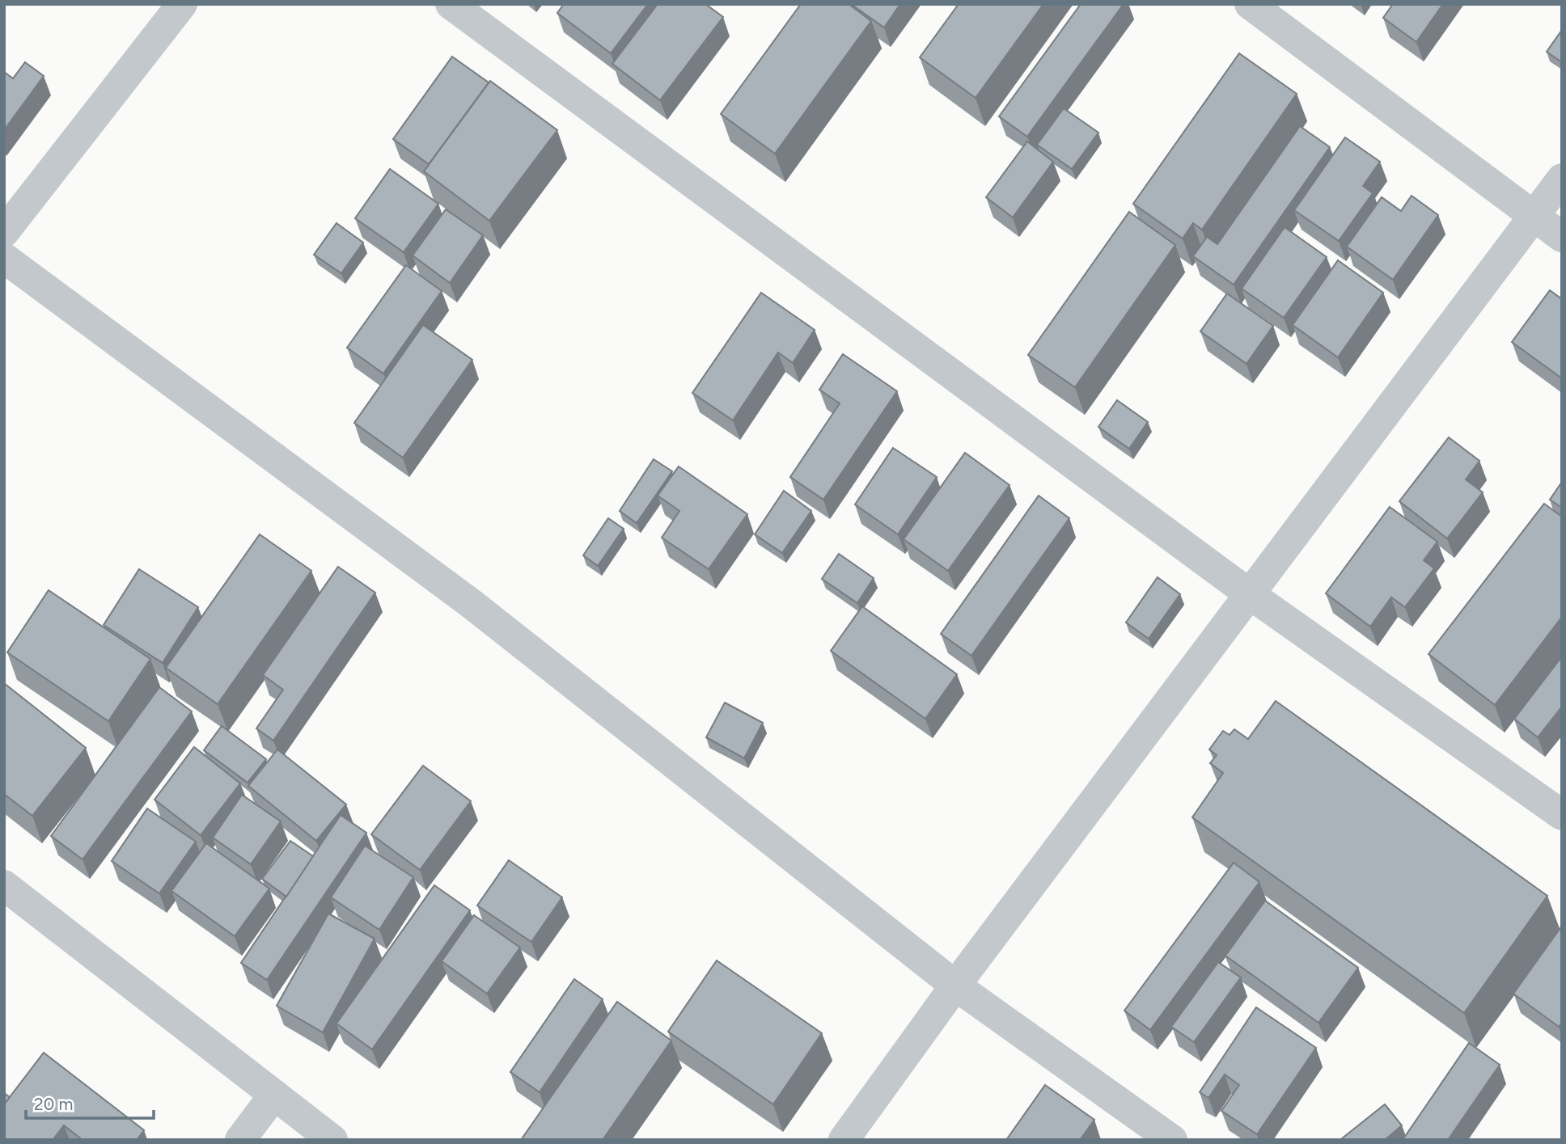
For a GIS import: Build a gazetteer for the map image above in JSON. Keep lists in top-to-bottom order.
{
  "scale_bar": "20 m"
}
